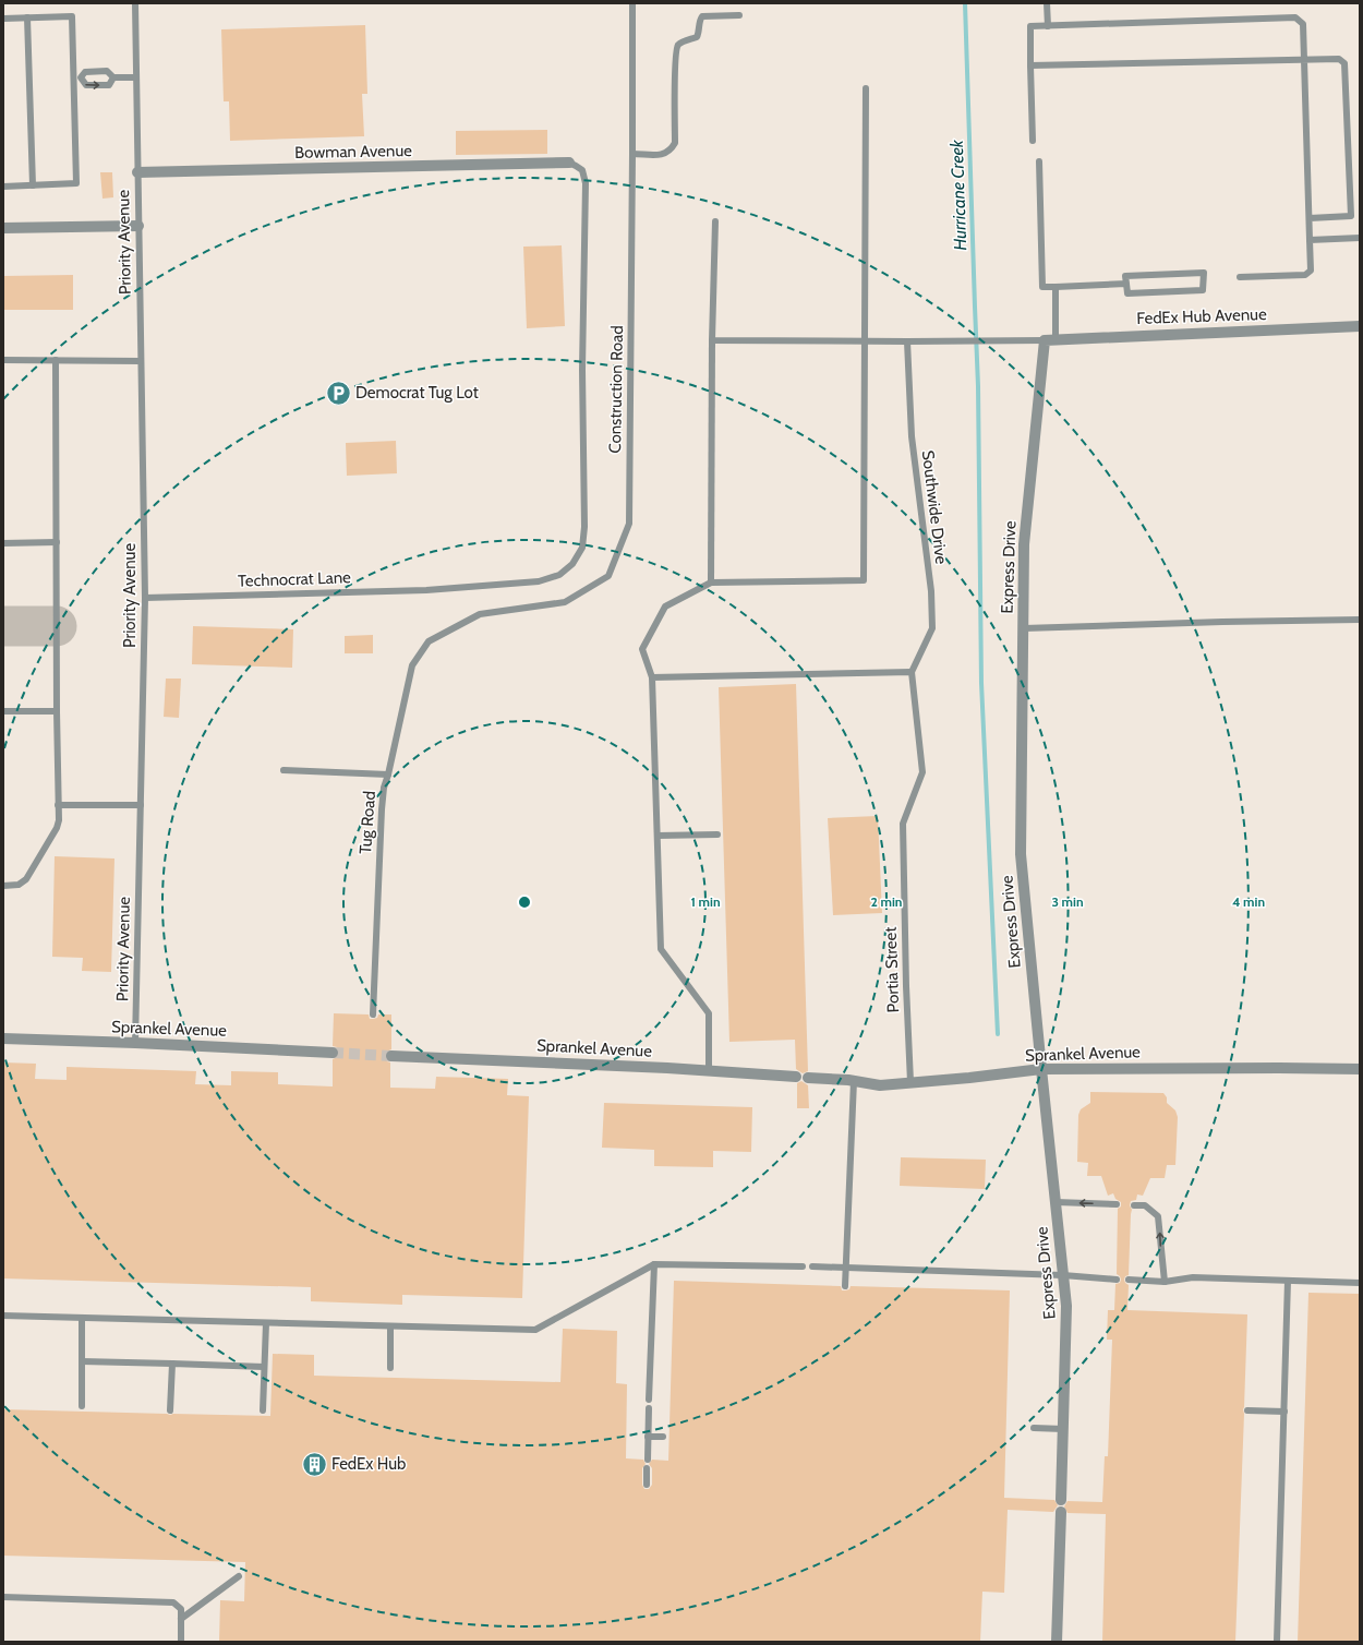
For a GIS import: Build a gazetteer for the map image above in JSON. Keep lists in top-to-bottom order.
{
  "streets": {
    "street": [
      "Bowman Avenue",
      "FedEx Hub Avenue",
      "Express Drive",
      "Sprankel Avenue"
    ],
    "lane": [
      "Priority Avenue",
      "Construction Road",
      "Southwide Drive",
      "Technocrat Lane",
      "Tug Road",
      "Portia Street"
    ]
  },
  "crossings": [
    ["Bowman Avenue", "Priority Avenue"],
    ["Bowman Avenue", "Technocrat Lane"],
    ["Priority Avenue", "Technocrat Lane"],
    ["Priority Avenue", "Sprankel Avenue"],
    ["FedEx Hub Avenue", "Express Drive"],
    ["Construction Road", "Tug Road"],
    ["Southwide Drive", "Portia Street"],
    ["Express Drive", "Sprankel Avenue"],
    ["Portia Street", "Sprankel Avenue"]
  ],
  "water": ["Hurricane Creek"],
  "places": {
    "parking": ["Democrat Tug Lot"],
    "building": ["FedEx Hub"]
  },
  "rings": [
    "1 min",
    "2 min",
    "3 min",
    "4 min"
  ]
}
